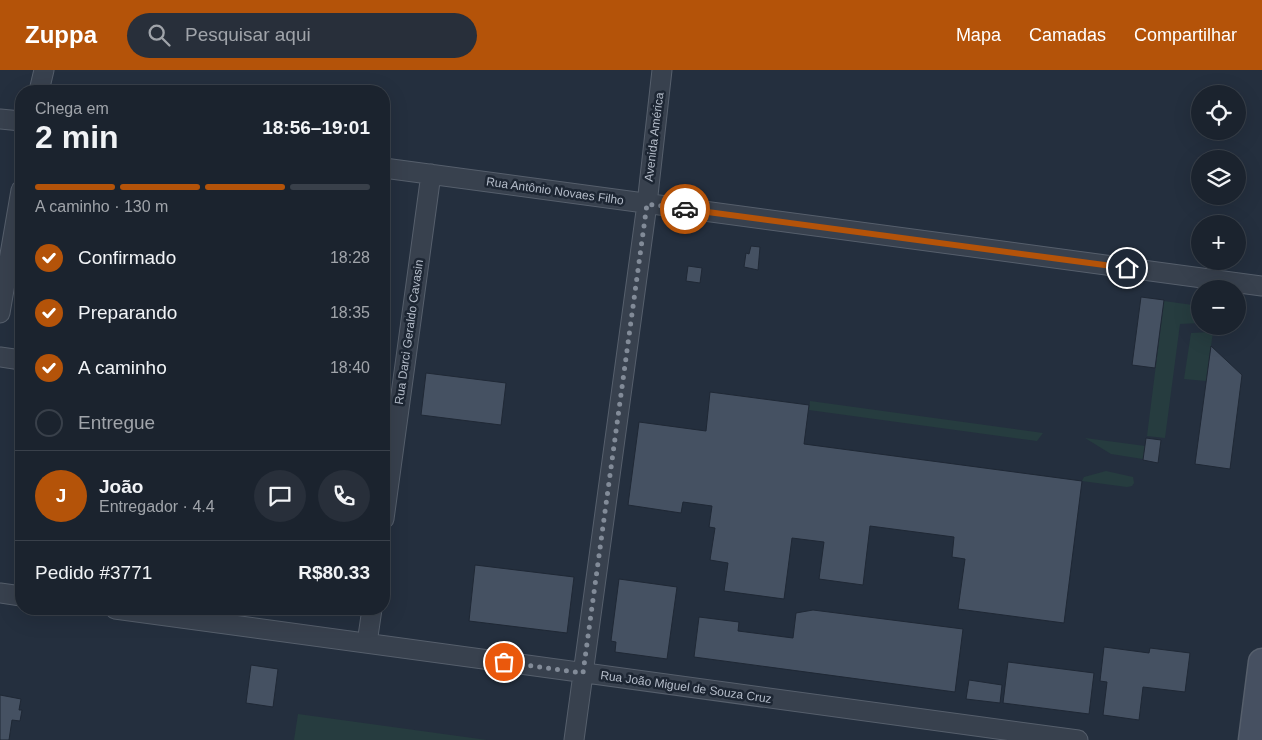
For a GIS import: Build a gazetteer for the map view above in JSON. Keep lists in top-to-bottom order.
{
  "streets": {
    "street": [
      "Avenida América",
      "Rua Antônio Novaes Filho",
      "Rua Darci Geraldo Cavasin",
      "Rua João Miguel de Souza Cruz"
    ]
  },
  "crossings": [
    ["Avenida América", "Rua Antônio Novaes Filho"],
    ["Avenida América", "Rua João Miguel de Souza Cruz"],
    ["Rua Antônio Novaes Filho", "Rua Darci Geraldo Cavasin"]
  ],
  "page": {
    "header": "Zuppa",
    "search": "Pesquisar aqui",
    "nav": ["Mapa", "Camadas", "Compartilhar"],
    "map_buttons": ["+", "−"],
    "heading": ["2 min", "Chega em", "18:56–19:01"],
    "panel": [
      "João",
      "Entregador · 4.4",
      "Pedido #3771",
      "R$80.33"
    ],
    "bar": "A caminho · 130 m",
    "list": [
      ["Confirmado", "18:28"],
      ["Preparando", "18:35"],
      ["A caminho", "18:40"],
      "Entregue"
    ],
    "round": "J"
  }
}
